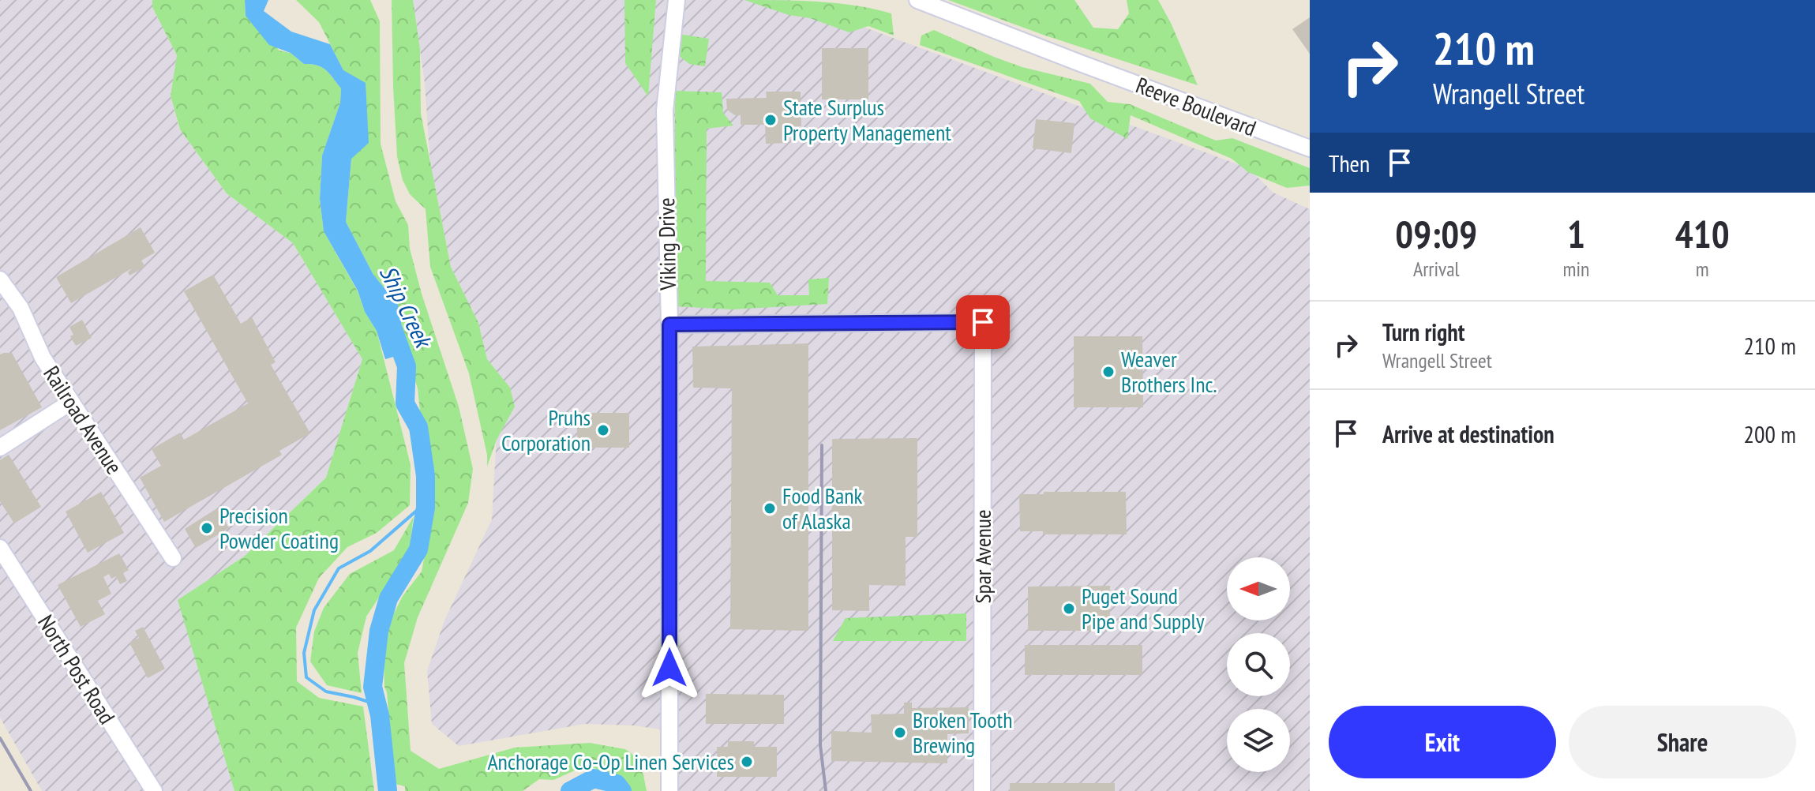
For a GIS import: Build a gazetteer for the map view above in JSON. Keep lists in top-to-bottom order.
{
  "streets": {
    "street": [
      "Reeve Boulevard",
      "Viking Drive",
      "Railroad Avenue",
      "Spar Avenue",
      "North Post Road"
    ]
  },
  "crossings": [
    ["Viking Drive", "Spar Avenue"]
  ],
  "water": ["Ship Creek"],
  "places": [
    "State Surplus Property Management",
    "Weaver Brothers Inc.",
    "Pruhs Corporation",
    "Food Bank of Alaska",
    "Precision Powder Coating",
    "Puget Sound Pipe and Supply",
    "Broken Tooth Brewing",
    "Anchorage Co-Op Linen Services"
  ],
  "north": "left",
  "page": {
    "turn": ["210 m", "Wrangell Street"],
    "then": "Then",
    "eta": [
      "09:09",
      "Arrival",
      "1",
      "min",
      "410",
      "m"
    ],
    "list": [
      {
        "name": "Turn right",
        "note": "Wrangell Street",
        "value": "210 m"
      },
      {
        "name": "Arrive at destination",
        "value": "200 m"
      }
    ],
    "buttons": ["Exit", "Share"]
  }
}
